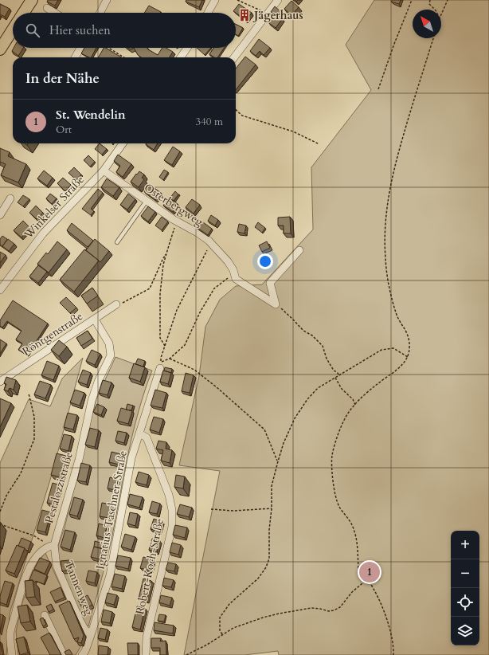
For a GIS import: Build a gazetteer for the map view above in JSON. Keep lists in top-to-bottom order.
{
  "streets": {
    "street": [
      "Osterbergweg",
      "Winkelser Straße",
      "Röntgenstraße",
      "Pestalozzistraße",
      "Ignatius-Taschner-Straße",
      "Robert-Koch-Straße",
      "Tannenweg"
    ]
  },
  "crossings": [
    ["Osterbergweg", "Winkelser Straße"],
    ["Röntgenstraße", "Pestalozzistraße"],
    ["Pestalozzistraße", "Tannenweg"],
    ["Ignatius-Taschner-Straße", "Robert-Koch-Straße"],
    ["Ignatius-Taschner-Straße", "Tannenweg"]
  ],
  "places": {
    "building": ["Jägerhaus"]
  },
  "north": "top left",
  "page": {
    "search": "Hier suchen",
    "heading": "In der Nähe",
    "list": [
      {
        "mark": "1",
        "name": "St. Wendelin",
        "note": "Ort",
        "value": "340 m"
      }
    ],
    "map_buttons": ["+", "−"],
    "pins": "1"
  }
}
